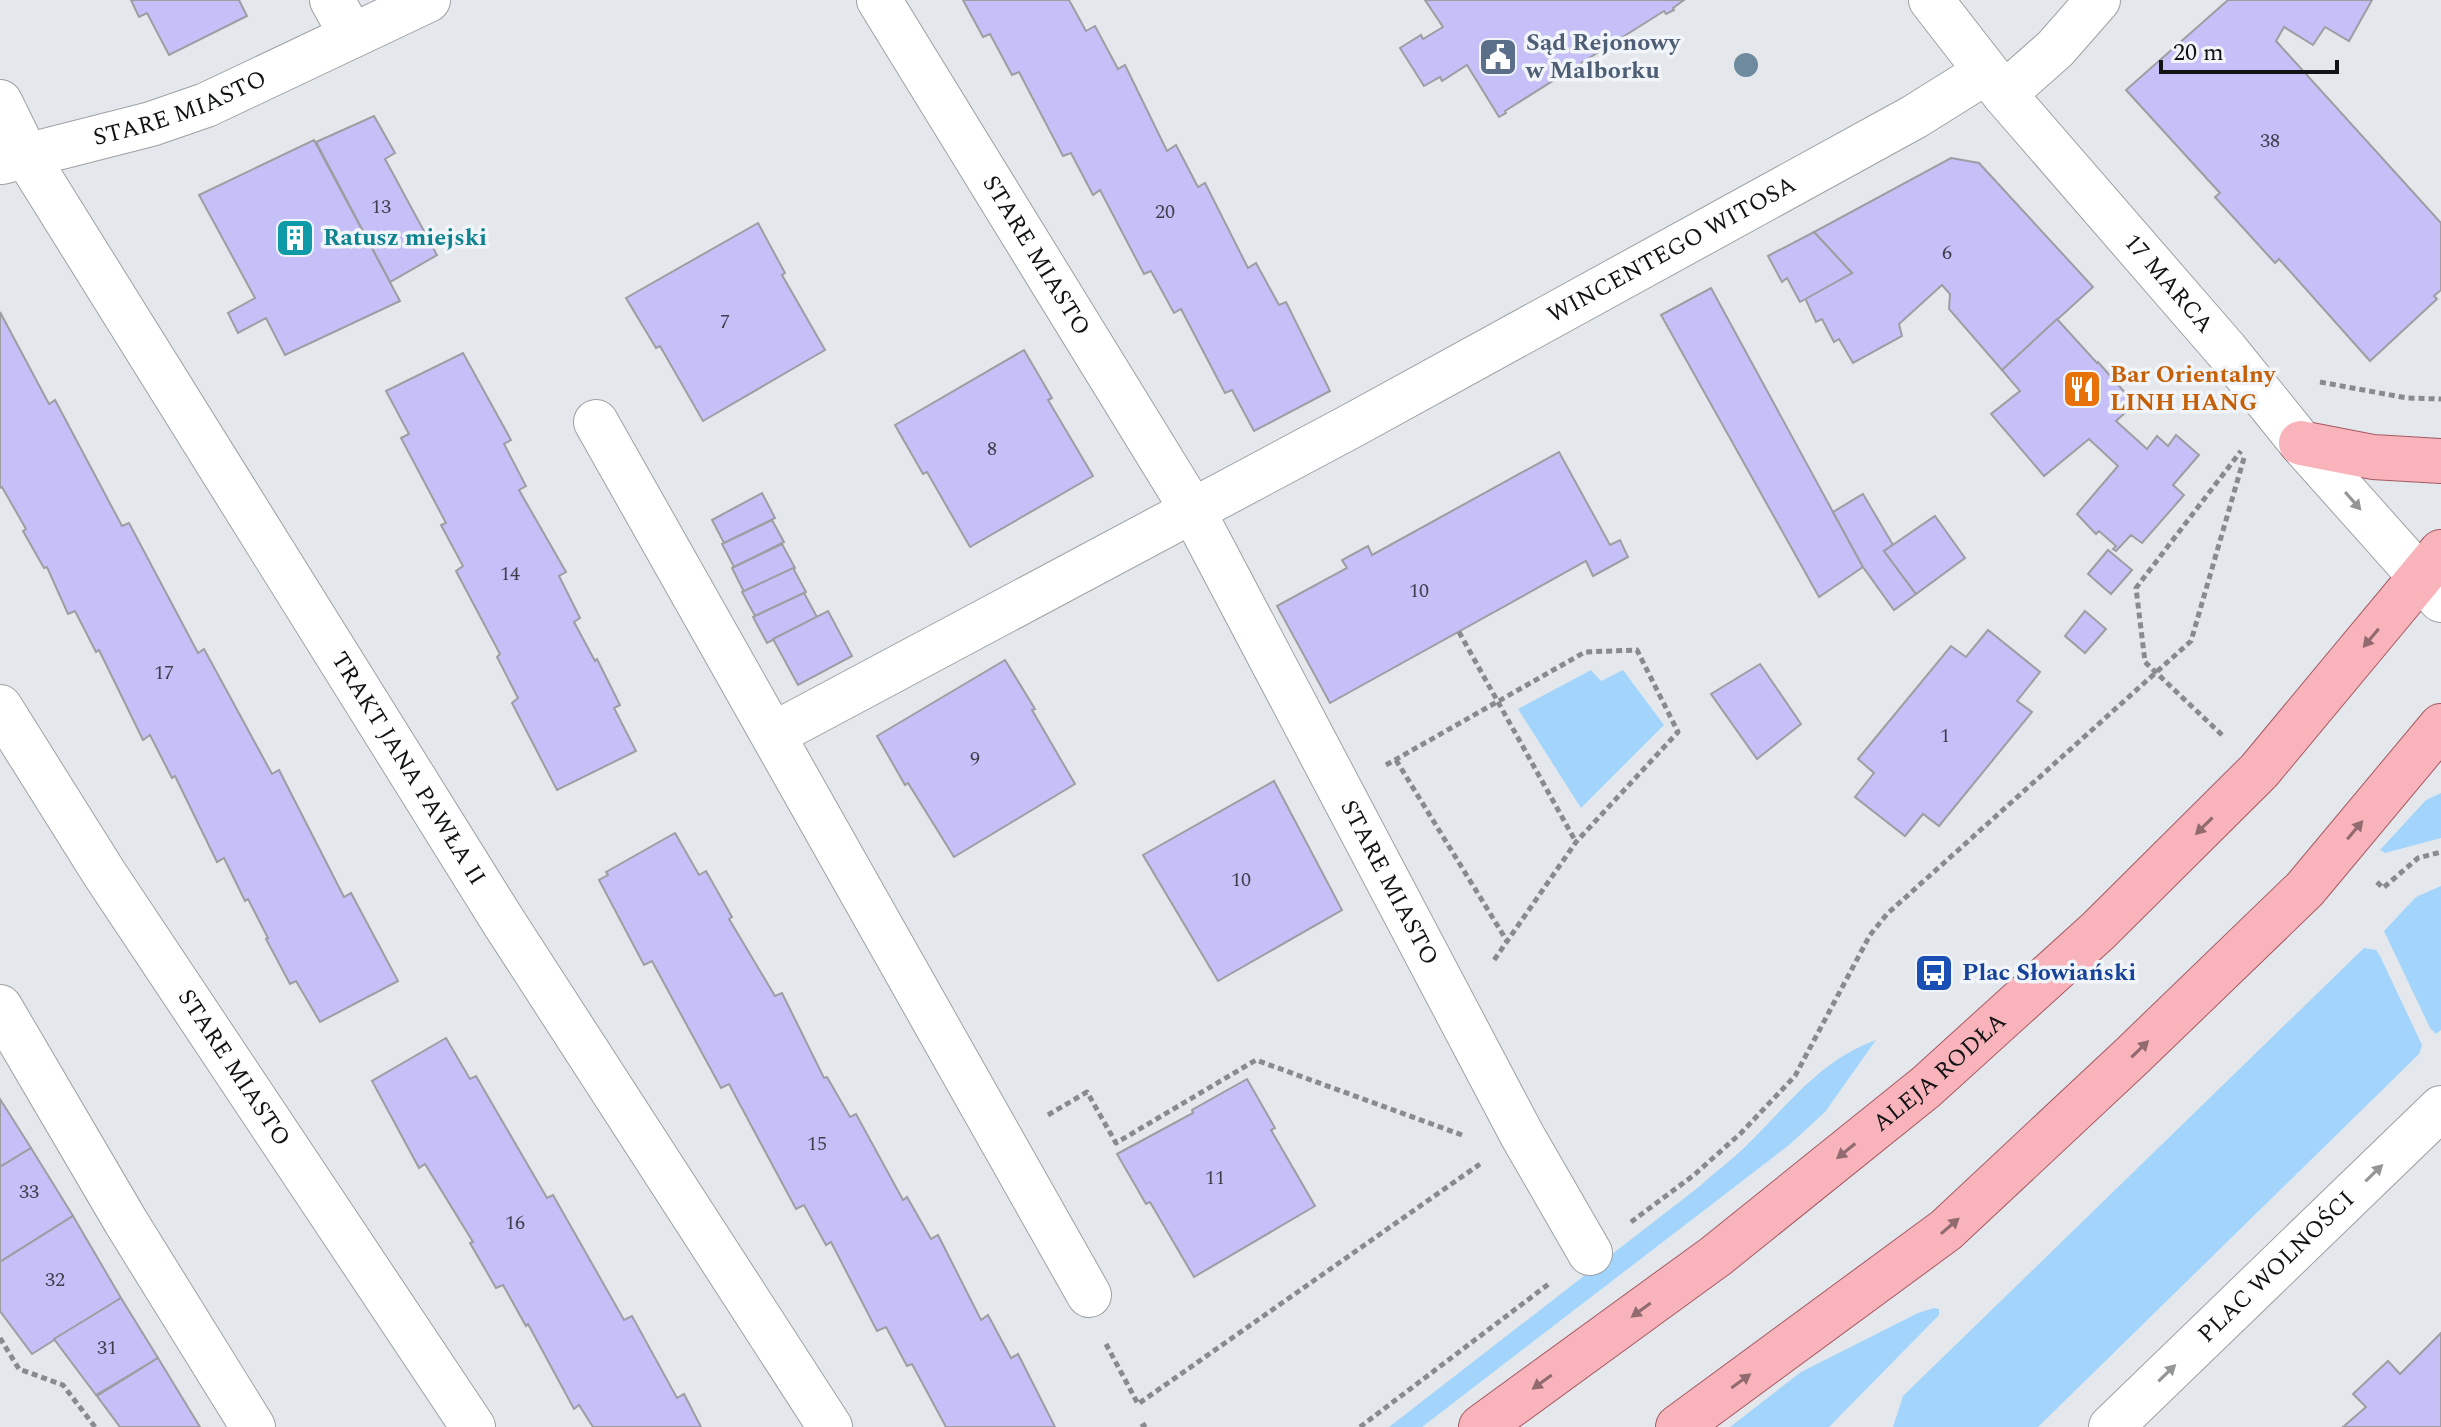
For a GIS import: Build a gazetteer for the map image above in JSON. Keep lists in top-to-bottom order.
{
  "streets": {
    "main road": ["ALEJA RODŁA"],
    "street": [
      "STARE MIASTO",
      "WINCENTEGO WITOSA",
      "17 MARCA",
      "TRAKT JANA PAWŁA II",
      "PLAC WOLNOŚCI"
    ]
  },
  "crossings": [
    ["STARE MIASTO", "WINCENTEGO WITOSA"],
    ["STARE MIASTO", "TRAKT JANA PAWŁA II"],
    ["WINCENTEGO WITOSA", "17 MARCA"],
    ["17 MARCA", "ALEJA RODŁA"]
  ],
  "one_way": ["PLAC WOLNOŚCI"],
  "places": {
    "public building": ["Sąd Rejonowy w Malborku"],
    "building": ["Ratusz miejski"],
    "restaurant": ["Bar Orientalny LINH HANG"],
    "bus stop": ["Plac Słowiański"]
  },
  "house_numbers": [
    "38",
    "13",
    "20",
    "6",
    "7",
    "8",
    "14",
    "10",
    "17",
    "1",
    "9",
    "10",
    "15",
    "11",
    "33",
    "16",
    "32",
    "31"
  ],
  "scale_bar": "20 m"
}
